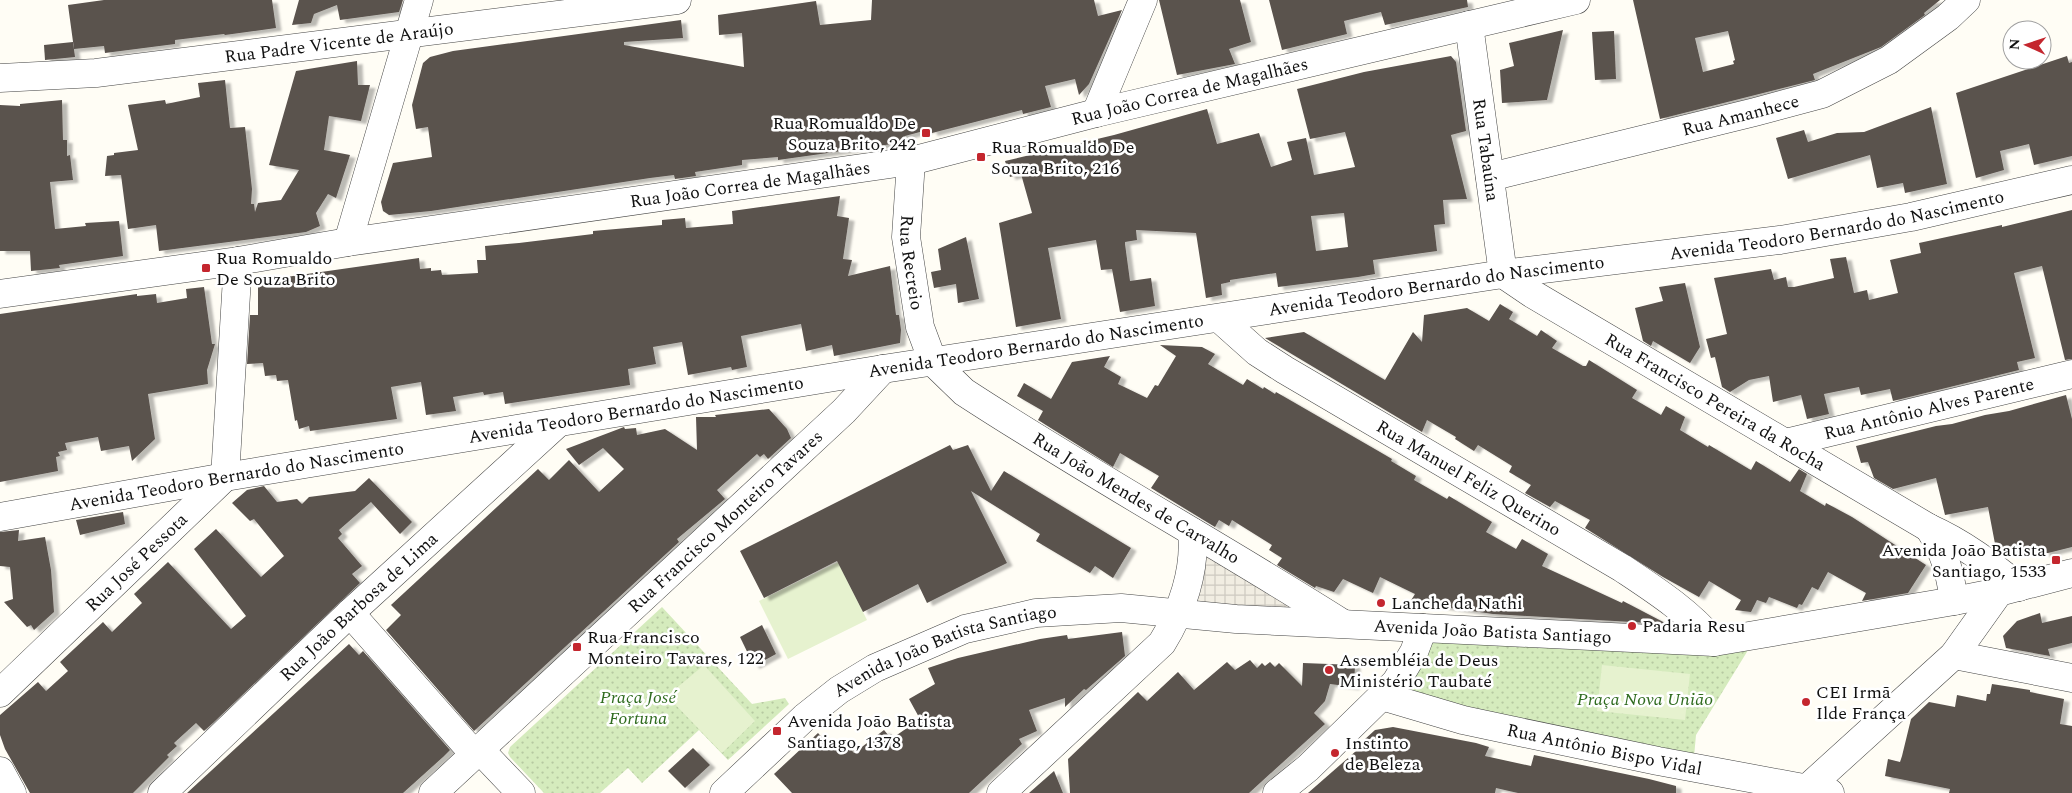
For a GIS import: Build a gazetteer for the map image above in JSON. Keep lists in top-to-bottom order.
{
  "streets": {
    "street": [
      "Rua Padre Vicente de Araújo",
      "Rua João Correa de Magalhães",
      "Rua Amanhece",
      "Rua Tabaúna",
      "Avenida Teodoro Bernardo do Nascimento",
      "Rua Recreio",
      "Rua Francisco Pereira da Rocha",
      "Rua Antônio Alves Parente",
      "Rua Manuel Feliz Querino",
      "Rua João Mendes de Carvalho",
      "Rua Francisco Monteiro Tavares",
      "Rua José Pessota",
      "Rua João Barbosa de Lima",
      "Avenida João Batista Santiago",
      "Rua Antônio Bispo Vidal"
    ]
  },
  "crossings": [
    ["Rua João Correa de Magalhães", "Rua Tabaúna"],
    ["Rua João Correa de Magalhães", "Rua Recreio"],
    ["Rua Amanhece", "Rua Tabaúna"],
    ["Rua Tabaúna", "Avenida Teodoro Bernardo do Nascimento"],
    ["Rua Tabaúna", "Rua Francisco Pereira da Rocha"],
    ["Avenida Teodoro Bernardo do Nascimento", "Rua Recreio"],
    ["Avenida Teodoro Bernardo do Nascimento", "Rua Francisco Pereira da Rocha"],
    ["Avenida Teodoro Bernardo do Nascimento", "Rua Manuel Feliz Querino"],
    ["Avenida Teodoro Bernardo do Nascimento", "Rua João Mendes de Carvalho"],
    ["Avenida Teodoro Bernardo do Nascimento", "Rua Francisco Monteiro Tavares"],
    ["Avenida Teodoro Bernardo do Nascimento", "Rua José Pessota"],
    ["Avenida Teodoro Bernardo do Nascimento", "Rua João Barbosa de Lima"],
    ["Rua Recreio", "Rua João Mendes de Carvalho"],
    ["Rua Francisco Pereira da Rocha", "Rua Antônio Alves Parente"],
    ["Rua Francisco Pereira da Rocha", "Avenida João Batista Santiago"],
    ["Rua Manuel Feliz Querino", "Avenida João Batista Santiago"],
    ["Rua João Mendes de Carvalho", "Avenida João Batista Santiago"]
  ],
  "parks": ["Praça José Fortuna", "Praça Nova União"],
  "places": {
    "transit": [
      "Rua Romualdo De Souza Brito, 242",
      "Rua Romualdo De Souza Brito, 216",
      "Rua Romualdo De Souza Brito",
      "Avenida João Batista Santiago, 1533",
      "Rua Francisco Monteiro Tavares, 122",
      "Avenida João Batista Santiago, 1378"
    ],
    "other": [
      "Lanche da Nathi",
      "Padaria Resu",
      "Assembléia de Deus Ministério Taubaté",
      "CEI Irmã Ilde França",
      "Instinto de Beleza"
    ]
  },
  "north": "left"
}
